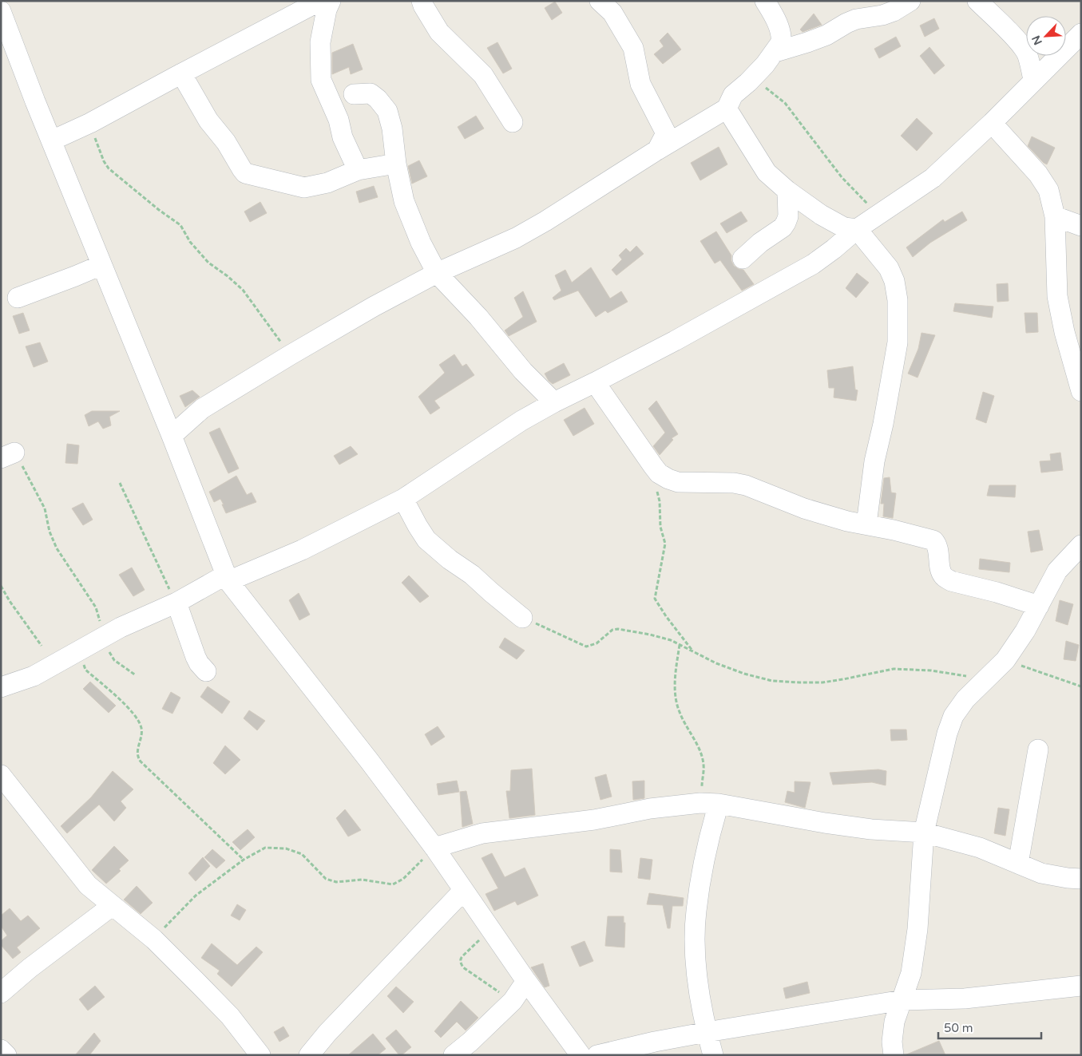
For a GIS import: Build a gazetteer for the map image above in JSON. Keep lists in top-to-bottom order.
{
  "scale_bar": "50 m",
  "north": "bottom left"
}
